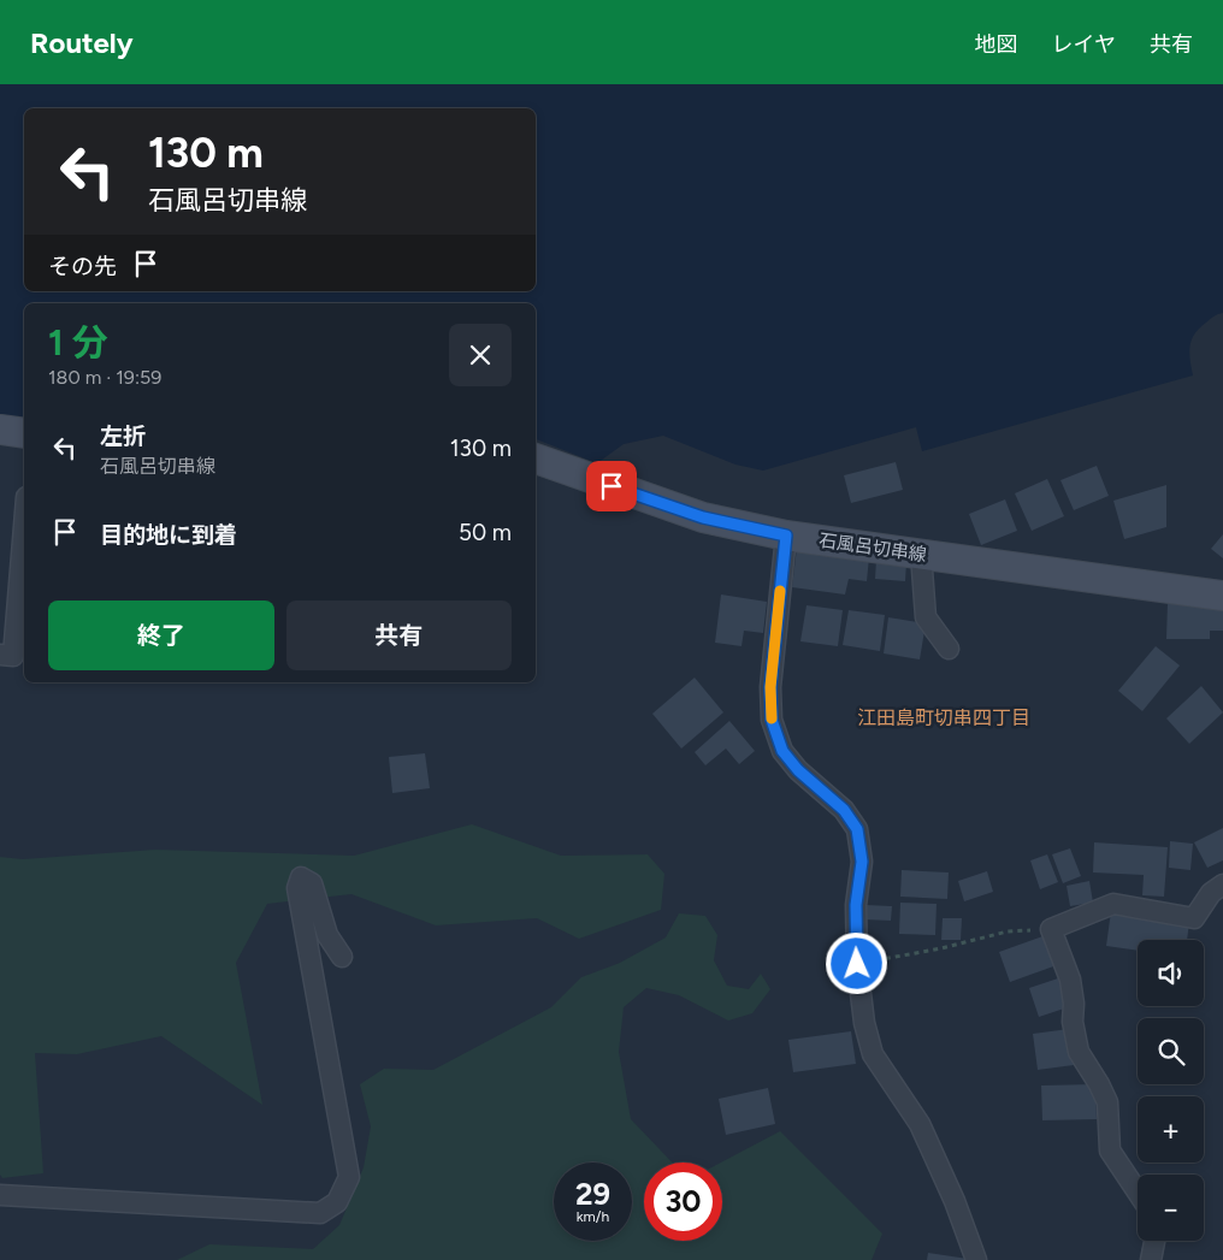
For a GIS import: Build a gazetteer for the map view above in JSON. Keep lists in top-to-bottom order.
{
  "streets": {
    "main road": ["石風呂切串線"]
  },
  "districts": ["江田島町切串四丁目"],
  "page": {
    "header": "Routely",
    "nav": ["地図", "レイヤ", "共有"],
    "turn": ["130 m", "石風呂切串線"],
    "then": "その先",
    "heading": ["1 分", "180 m · 19:59"],
    "list": [
      {
        "name": "左折",
        "note": "石風呂切串線",
        "value": "130 m"
      },
      {
        "name": "目的地に到着",
        "value": "50 m"
      }
    ],
    "buttons": ["終了", "共有"],
    "map_buttons": ["+", "−"],
    "speed": "29 km/h",
    "limit": "30"
  }
}
